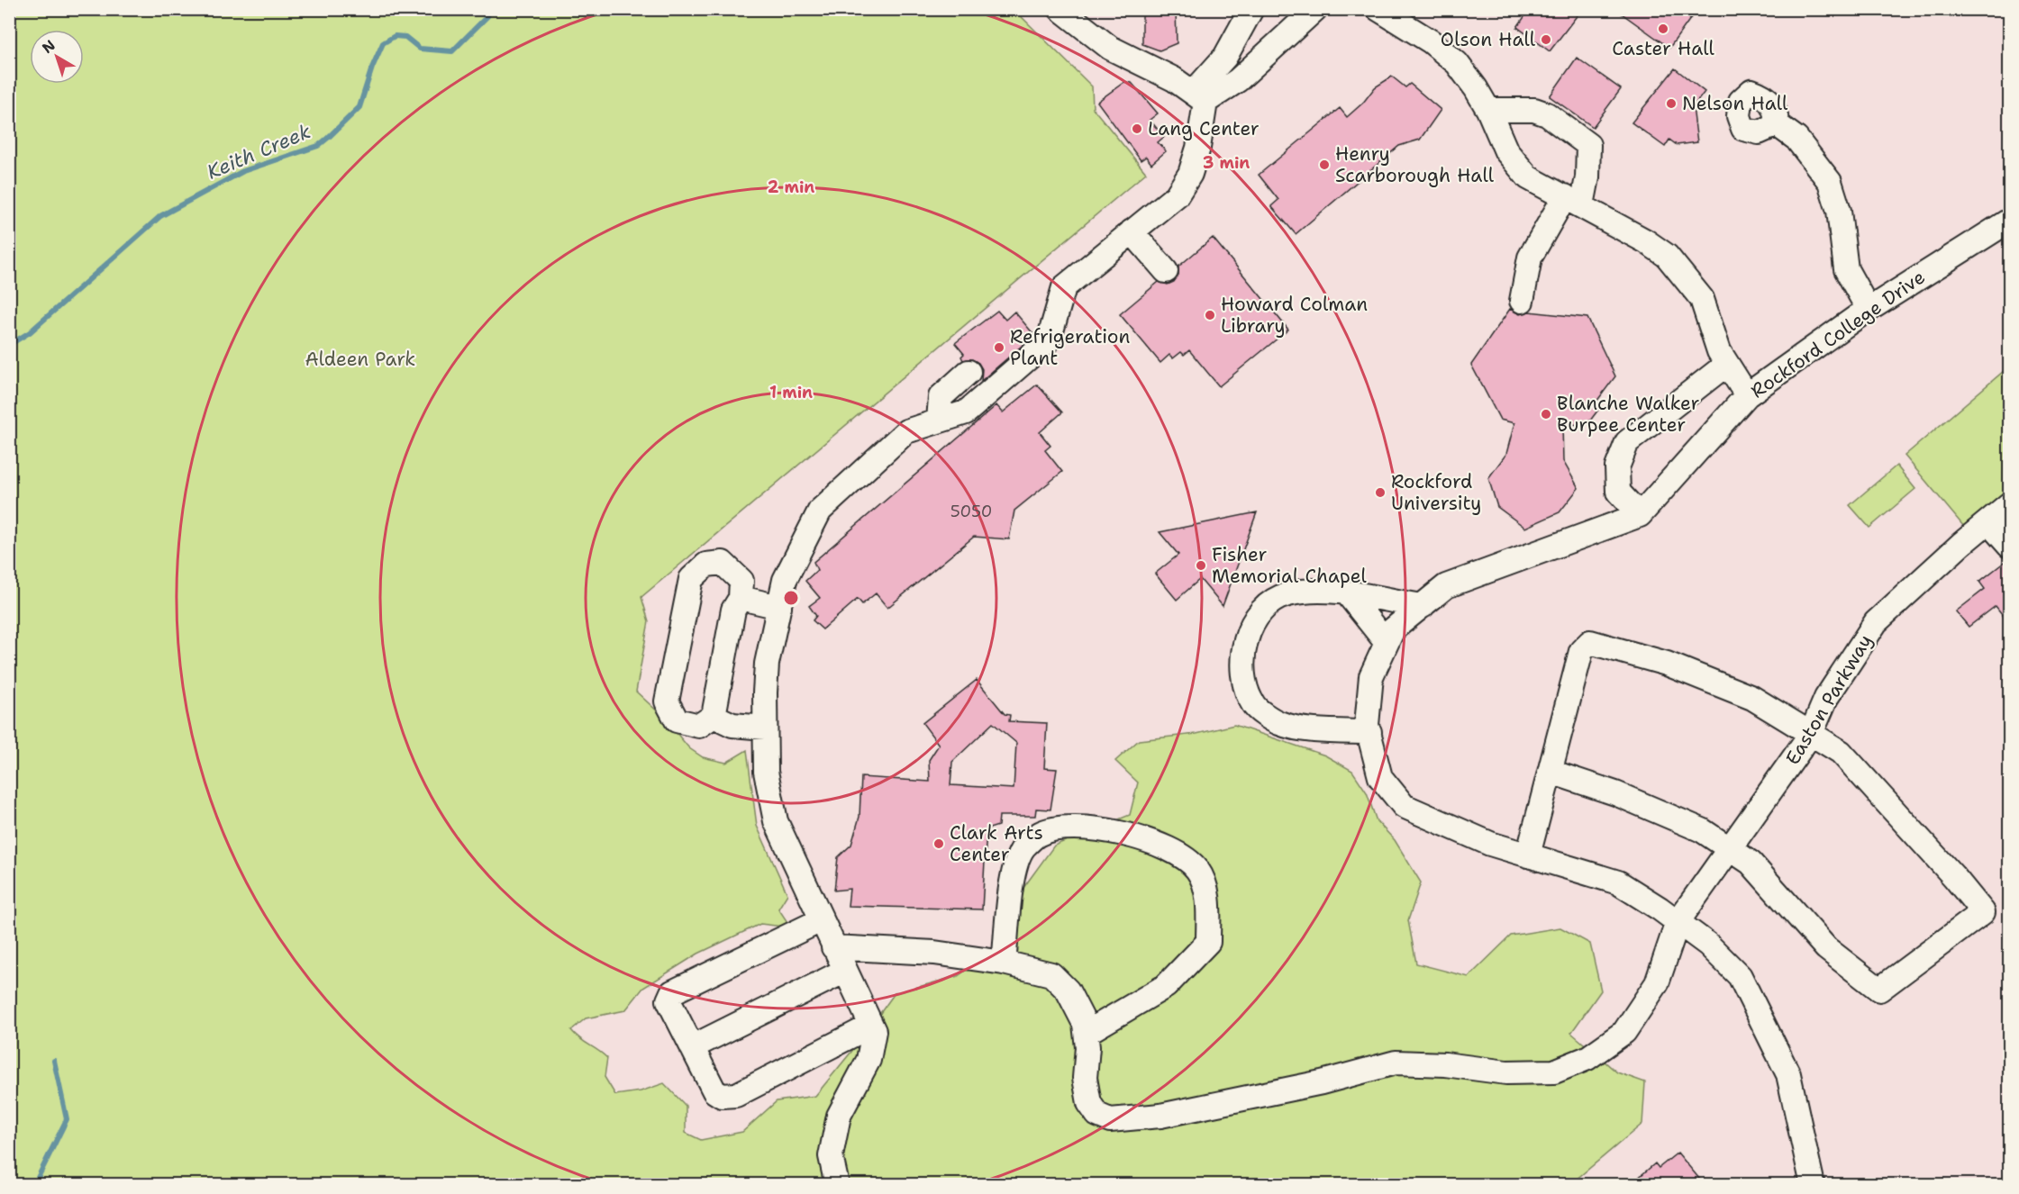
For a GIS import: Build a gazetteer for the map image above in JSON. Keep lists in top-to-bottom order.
{
  "streets": {
    "street": ["Rockford College Drive", "Easton Parkway"]
  },
  "crossings": [
    ["Rockford College Drive", "Easton Parkway"]
  ],
  "water": ["Keith Creek"],
  "parks": ["Aldeen Park"],
  "places": [
    "Caster Hall",
    "Olson Hall",
    "Nelson Hall",
    "Lang Center",
    "Henry Scarborough Hall",
    "Howard Colman Library",
    "Refrigeration Plant",
    "Blanche Walker Burpee Center",
    "Rockford University",
    "Fisher Memorial Chapel",
    "Clark Arts Center"
  ],
  "house_numbers": ["5050"],
  "north": "top left",
  "rings": ["3 min", "2 min", "1 min"]
}
